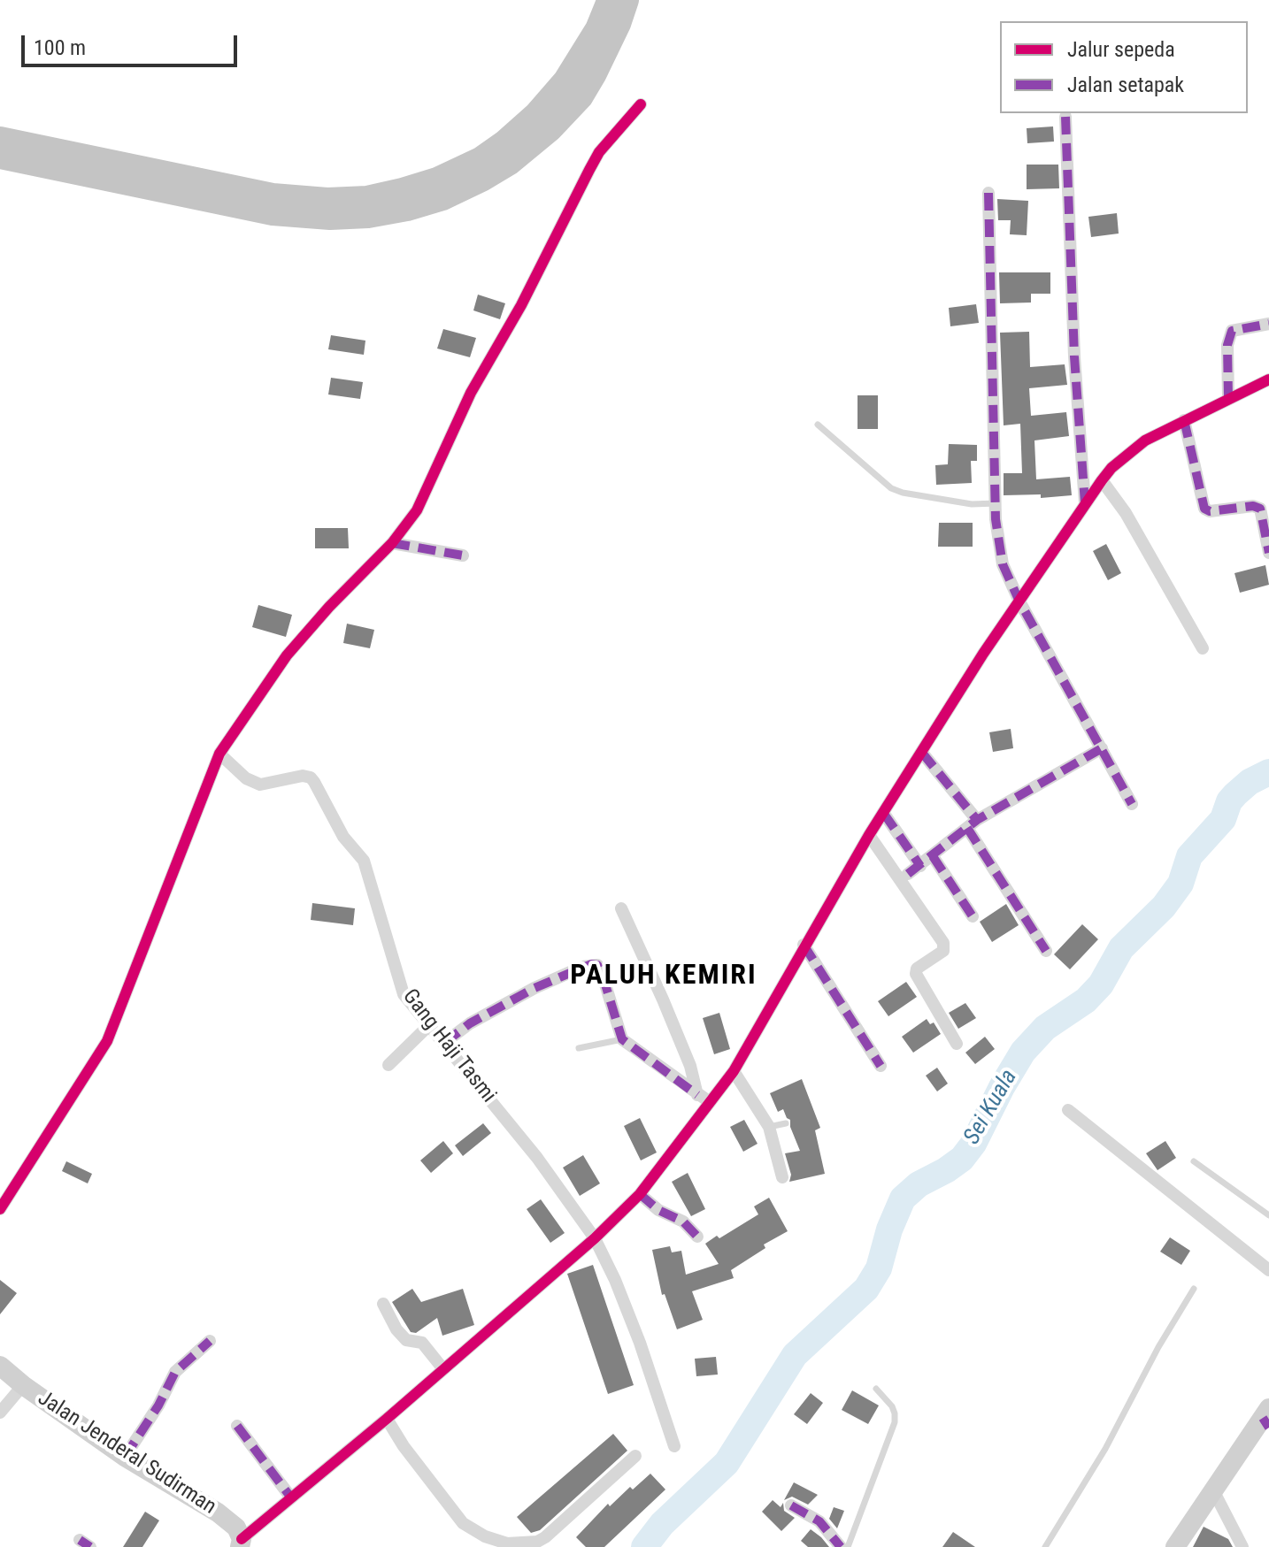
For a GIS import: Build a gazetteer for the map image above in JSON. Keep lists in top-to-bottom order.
{
  "streets": {
    "main road": ["Jalan Jenderal Sudirman"],
    "street": ["Gang Haji Tasmi"]
  },
  "districts": ["PALUH KEMIRI"],
  "water": ["Sei Kuala"],
  "legend": ["Jalur sepeda", "Jalan setapak"],
  "scale_bar": "100 m"
}
